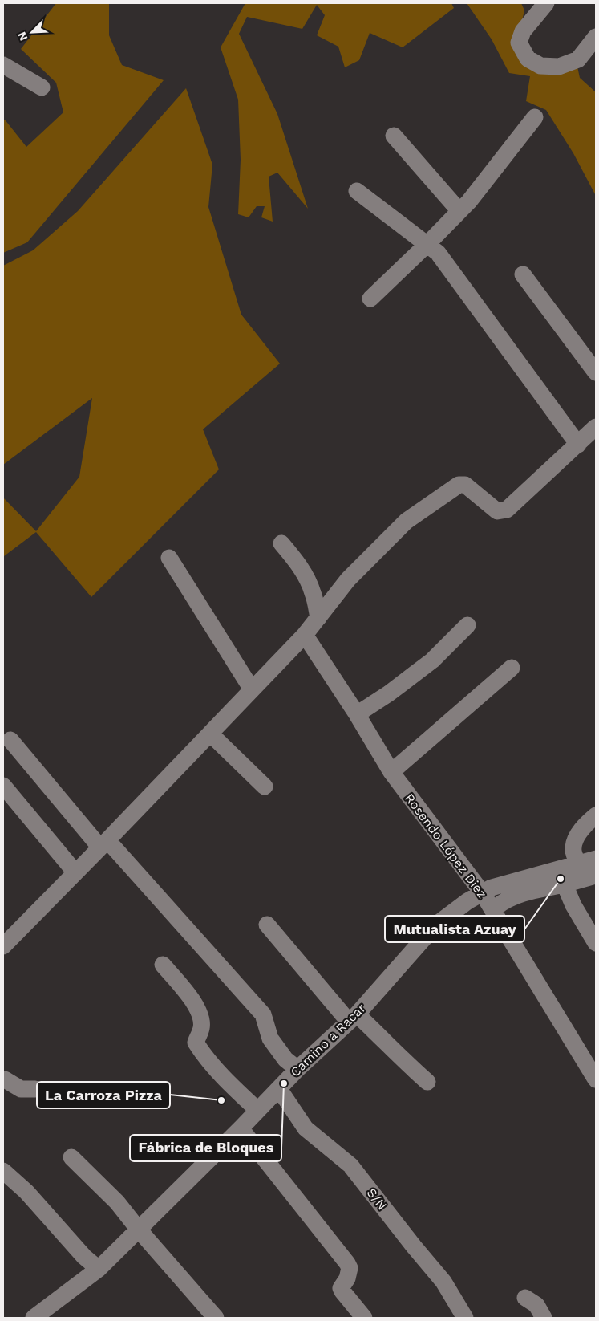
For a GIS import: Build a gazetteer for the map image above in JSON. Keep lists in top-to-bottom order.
{
  "streets": {
    "street": ["Rosendo López Diez", "Camino a Racar", "S/N"]
  },
  "crossings": [
    ["Rosendo López Diez", "Camino a Racar"],
    ["Camino a Racar", "S/N"]
  ],
  "places": ["Mutualista Azuay", "Fábrica de Bloques", "La Carroza Pizza"],
  "north": "bottom left"
}
